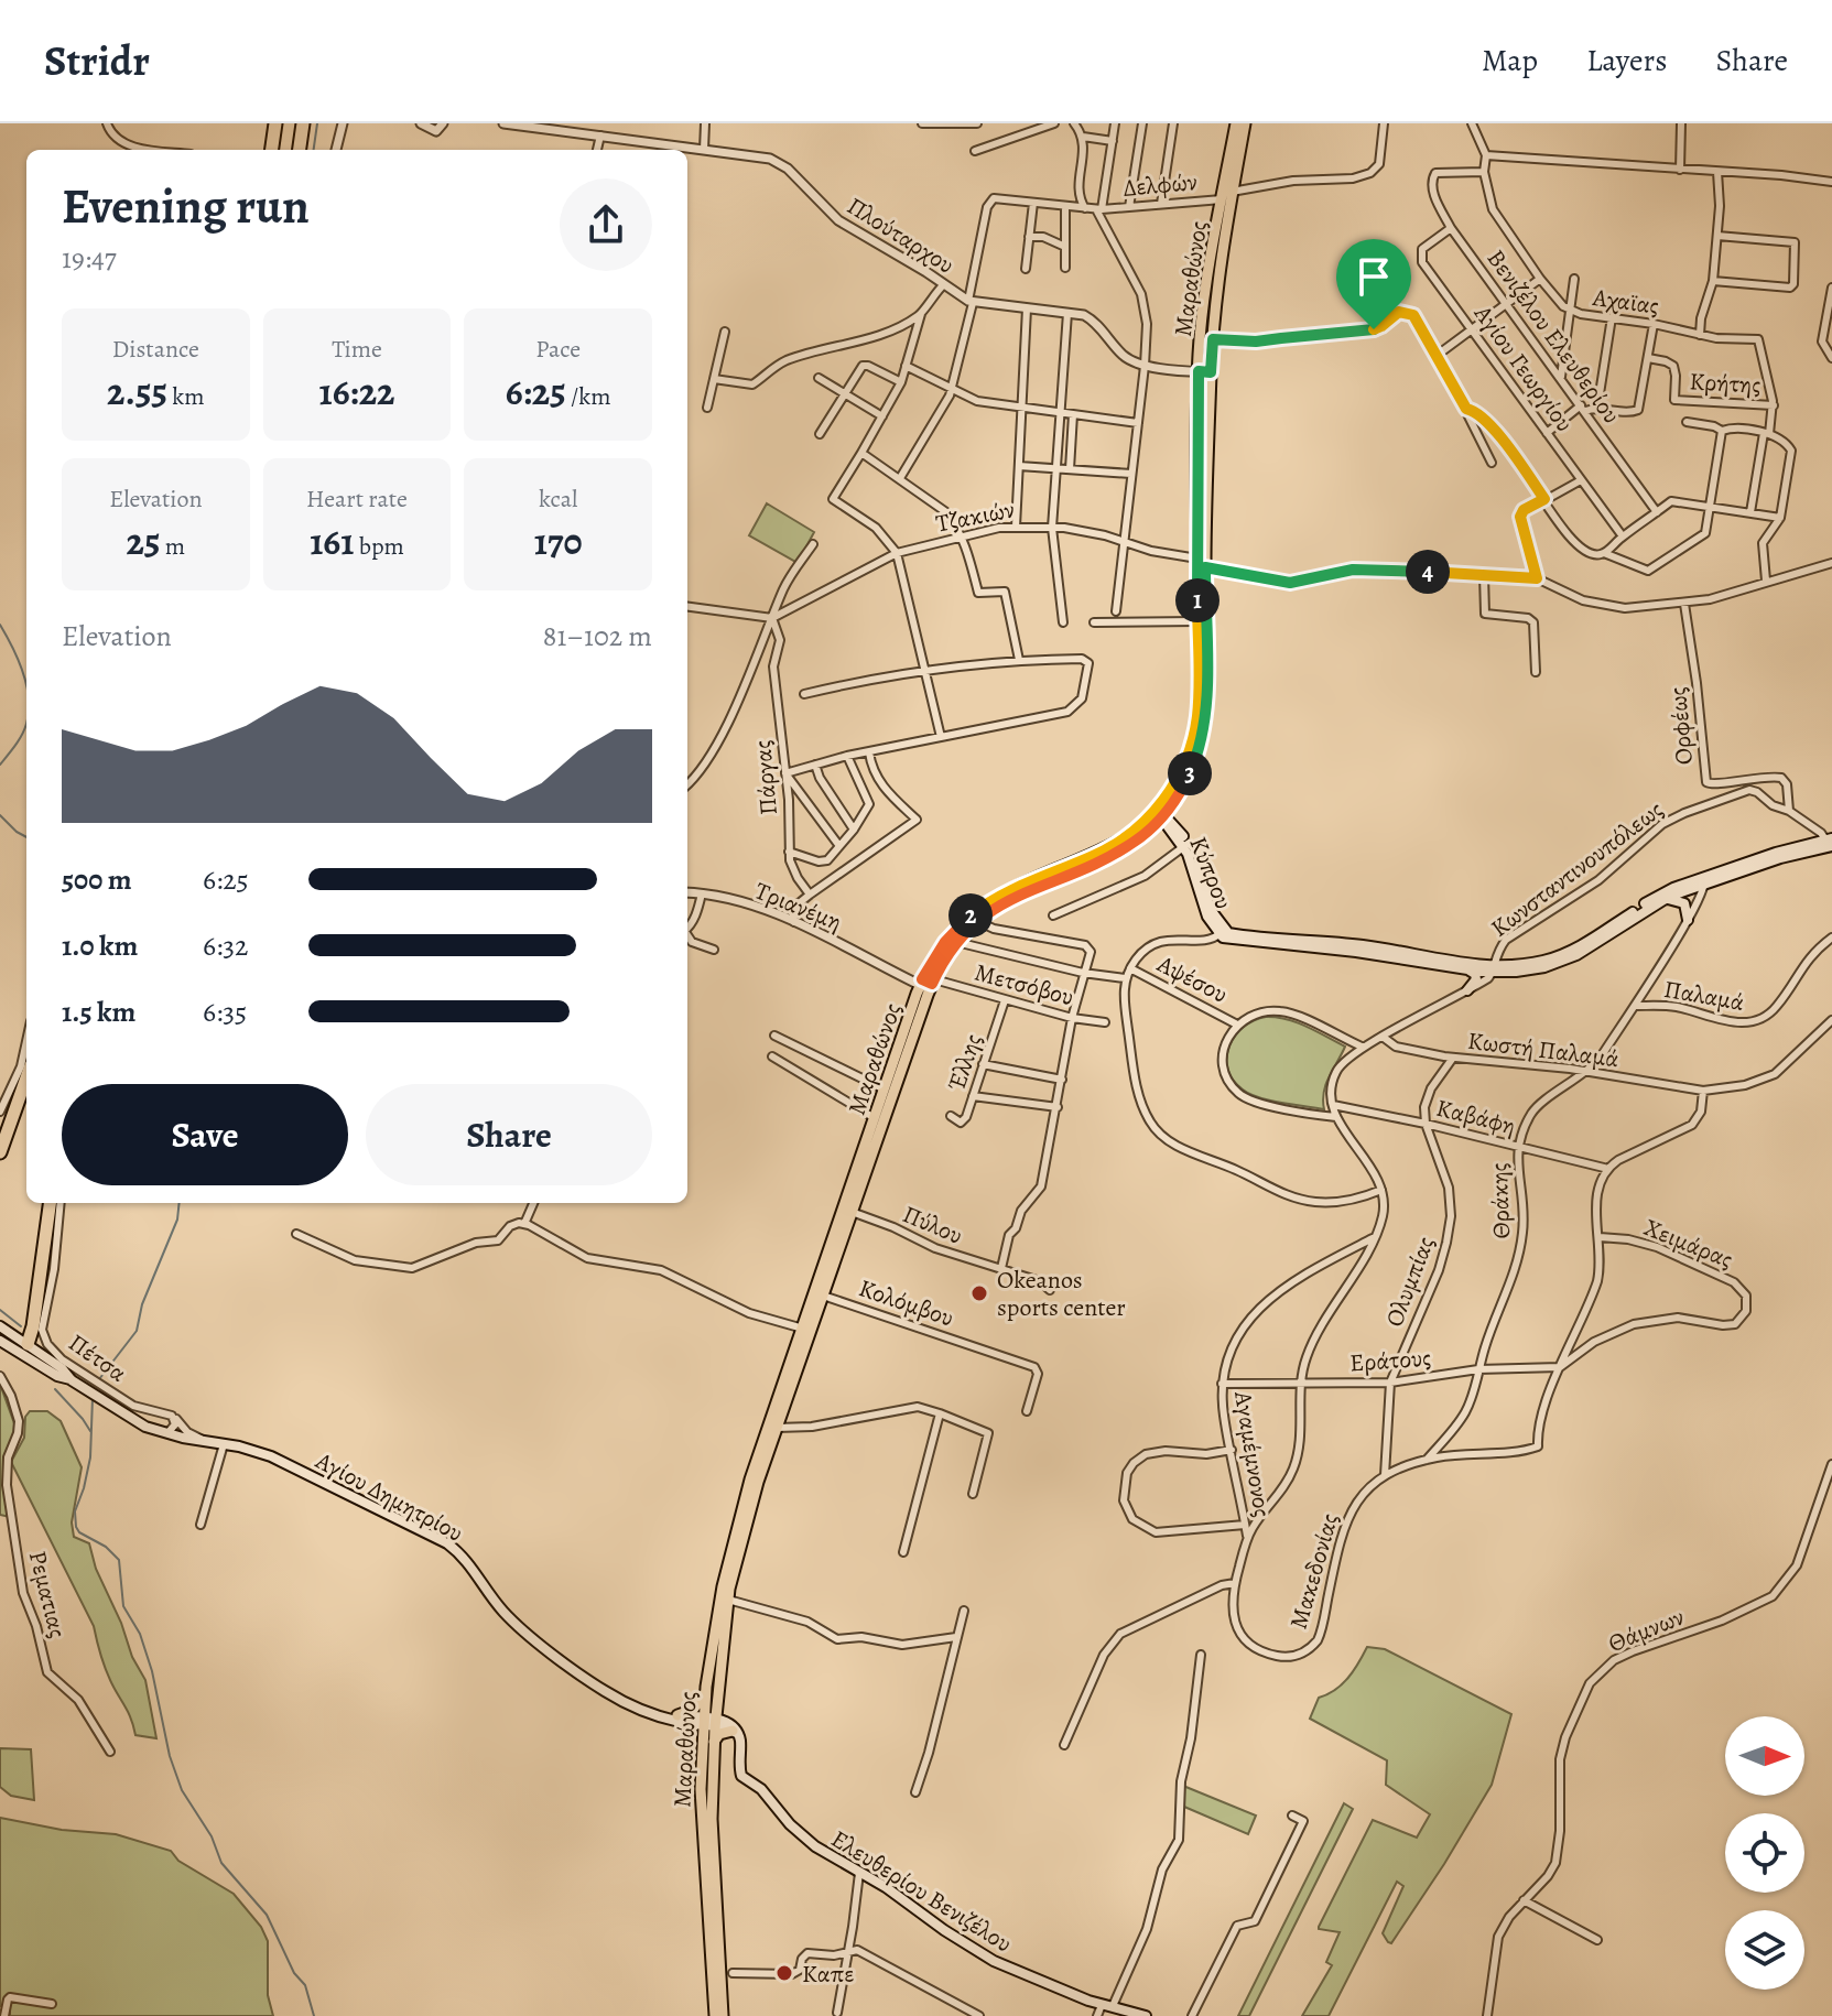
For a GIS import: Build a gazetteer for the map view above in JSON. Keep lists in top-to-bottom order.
{
  "streets": {
    "main road": [
      "Μαραθώνος",
      "Κύπρου",
      "Πέτσα",
      "Αγίου Δημητρίου",
      "Ελευθερίου Βενιζέλου"
    ],
    "street": [
      "Δελφών",
      "Πλούταρχου",
      "Αχαϊας",
      "Βενιζέλου Ελευθερίου",
      "Αγίου Γεωργίου",
      "Κρήτης",
      "Τζακιών",
      "Ορφέως",
      "Πάργας",
      "Κωνσταντινουπόλεως",
      "Τριανέμη",
      "Αψέσου",
      "Μετσόβου",
      "Παλαμά",
      "Κωστή Παλαμά",
      "Έλλης",
      "Καβάφη",
      "Θράκης",
      "Πύλου",
      "Χειμάρας",
      "Ολυμπίας",
      "Κολόμβου",
      "Εράτους",
      "Αγαμέμνονος",
      "Μακεδονίας",
      "Ρεματιας",
      "Θάμνων"
    ]
  },
  "crossings": [
    ["Δελφών", "Πλούταρχου"],
    ["Δελφών", "Μαραθώνος"],
    ["Μαραθώνος", "Τζακιών"],
    ["Μαραθώνος", "Κύπρου"],
    ["Μαραθώνος", "Τριανέμη"],
    ["Μαραθώνος", "Μετσόβου"],
    ["Μαραθώνος", "Πύλου"],
    ["Μαραθώνος", "Κολόμβου"],
    ["Αχαϊας", "Βενιζέλου Ελευθερίου"],
    ["Αχαϊας", "Κρήτης"],
    ["Βενιζέλου Ελευθερίου", "Αγίου Γεωργίου"],
    ["Τζακιών", "Πάργας"],
    ["Ορφέως", "Κωνσταντινουπόλεως"],
    ["Ορφέως", "Κύπρου"],
    ["Κωνσταντινουπόλεως", "Κύπρου"],
    ["Κύπρου", "Θράκης"],
    ["Τριανέμη", "Μετσόβου"],
    ["Μετσόβου", "Έλλης"],
    ["Παλαμά", "Θράκης"],
    ["Κωστή Παλαμά", "Θράκης"],
    ["Καβάφη", "Θράκης"],
    ["Καβάφη", "Ολυμπίας"],
    ["Καβάφη", "Μακεδονίας"],
    ["Θράκης", "Εράτους"],
    ["Θράκης", "Μακεδονίας"],
    ["Χειμάρας", "Εράτους"],
    ["Χειμάρας", "Μακεδονίας"],
    ["Ολυμπίας", "Εράτους"],
    ["Ολυμπίας", "Μακεδονίας"],
    ["Πέτσα", "Αγίου Δημητρίου"],
    ["Εράτους", "Αγαμέμνονος"],
    ["Εράτους", "Μακεδονίας"],
    ["Αγαμέμνονος", "Μακεδονίας"]
  ],
  "places": ["Okeanos sports center", "Καπε"],
  "north": "right",
  "page": {
    "header": "Stridr",
    "nav": ["Map", "Layers", "Share"],
    "heading": ["Evening run", "19:47"],
    "stats": [
      ["Distance", "2.55 km"],
      ["Time", "16:22"],
      ["Pace", "6:25 /km"],
      ["Elevation", "25 m"],
      ["Heart rate", "161 bpm"],
      ["kcal", "170"]
    ],
    "pins": [
      "4",
      "1",
      "3",
      "2"
    ],
    "chart": ["Elevation", "81–102 m"],
    "list": [
      {
        "name": "500 m",
        "note": "6:25"
      },
      {
        "name": "1.0 km",
        "note": "6:32"
      },
      {
        "name": "1.5 km",
        "note": "6:35"
      }
    ],
    "buttons": ["Save", "Share"]
  }
}
